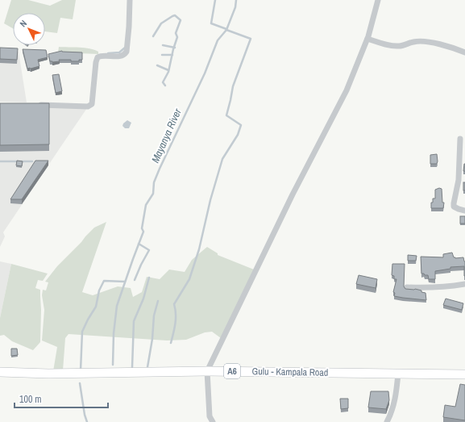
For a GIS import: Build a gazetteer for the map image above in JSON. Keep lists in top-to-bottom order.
{
  "streets": {
    "main road": ["A6", "Gulu - Kampala Road"]
  },
  "water": ["Mayanya River"],
  "scale_bar": "100 m",
  "north": "top left"
}
